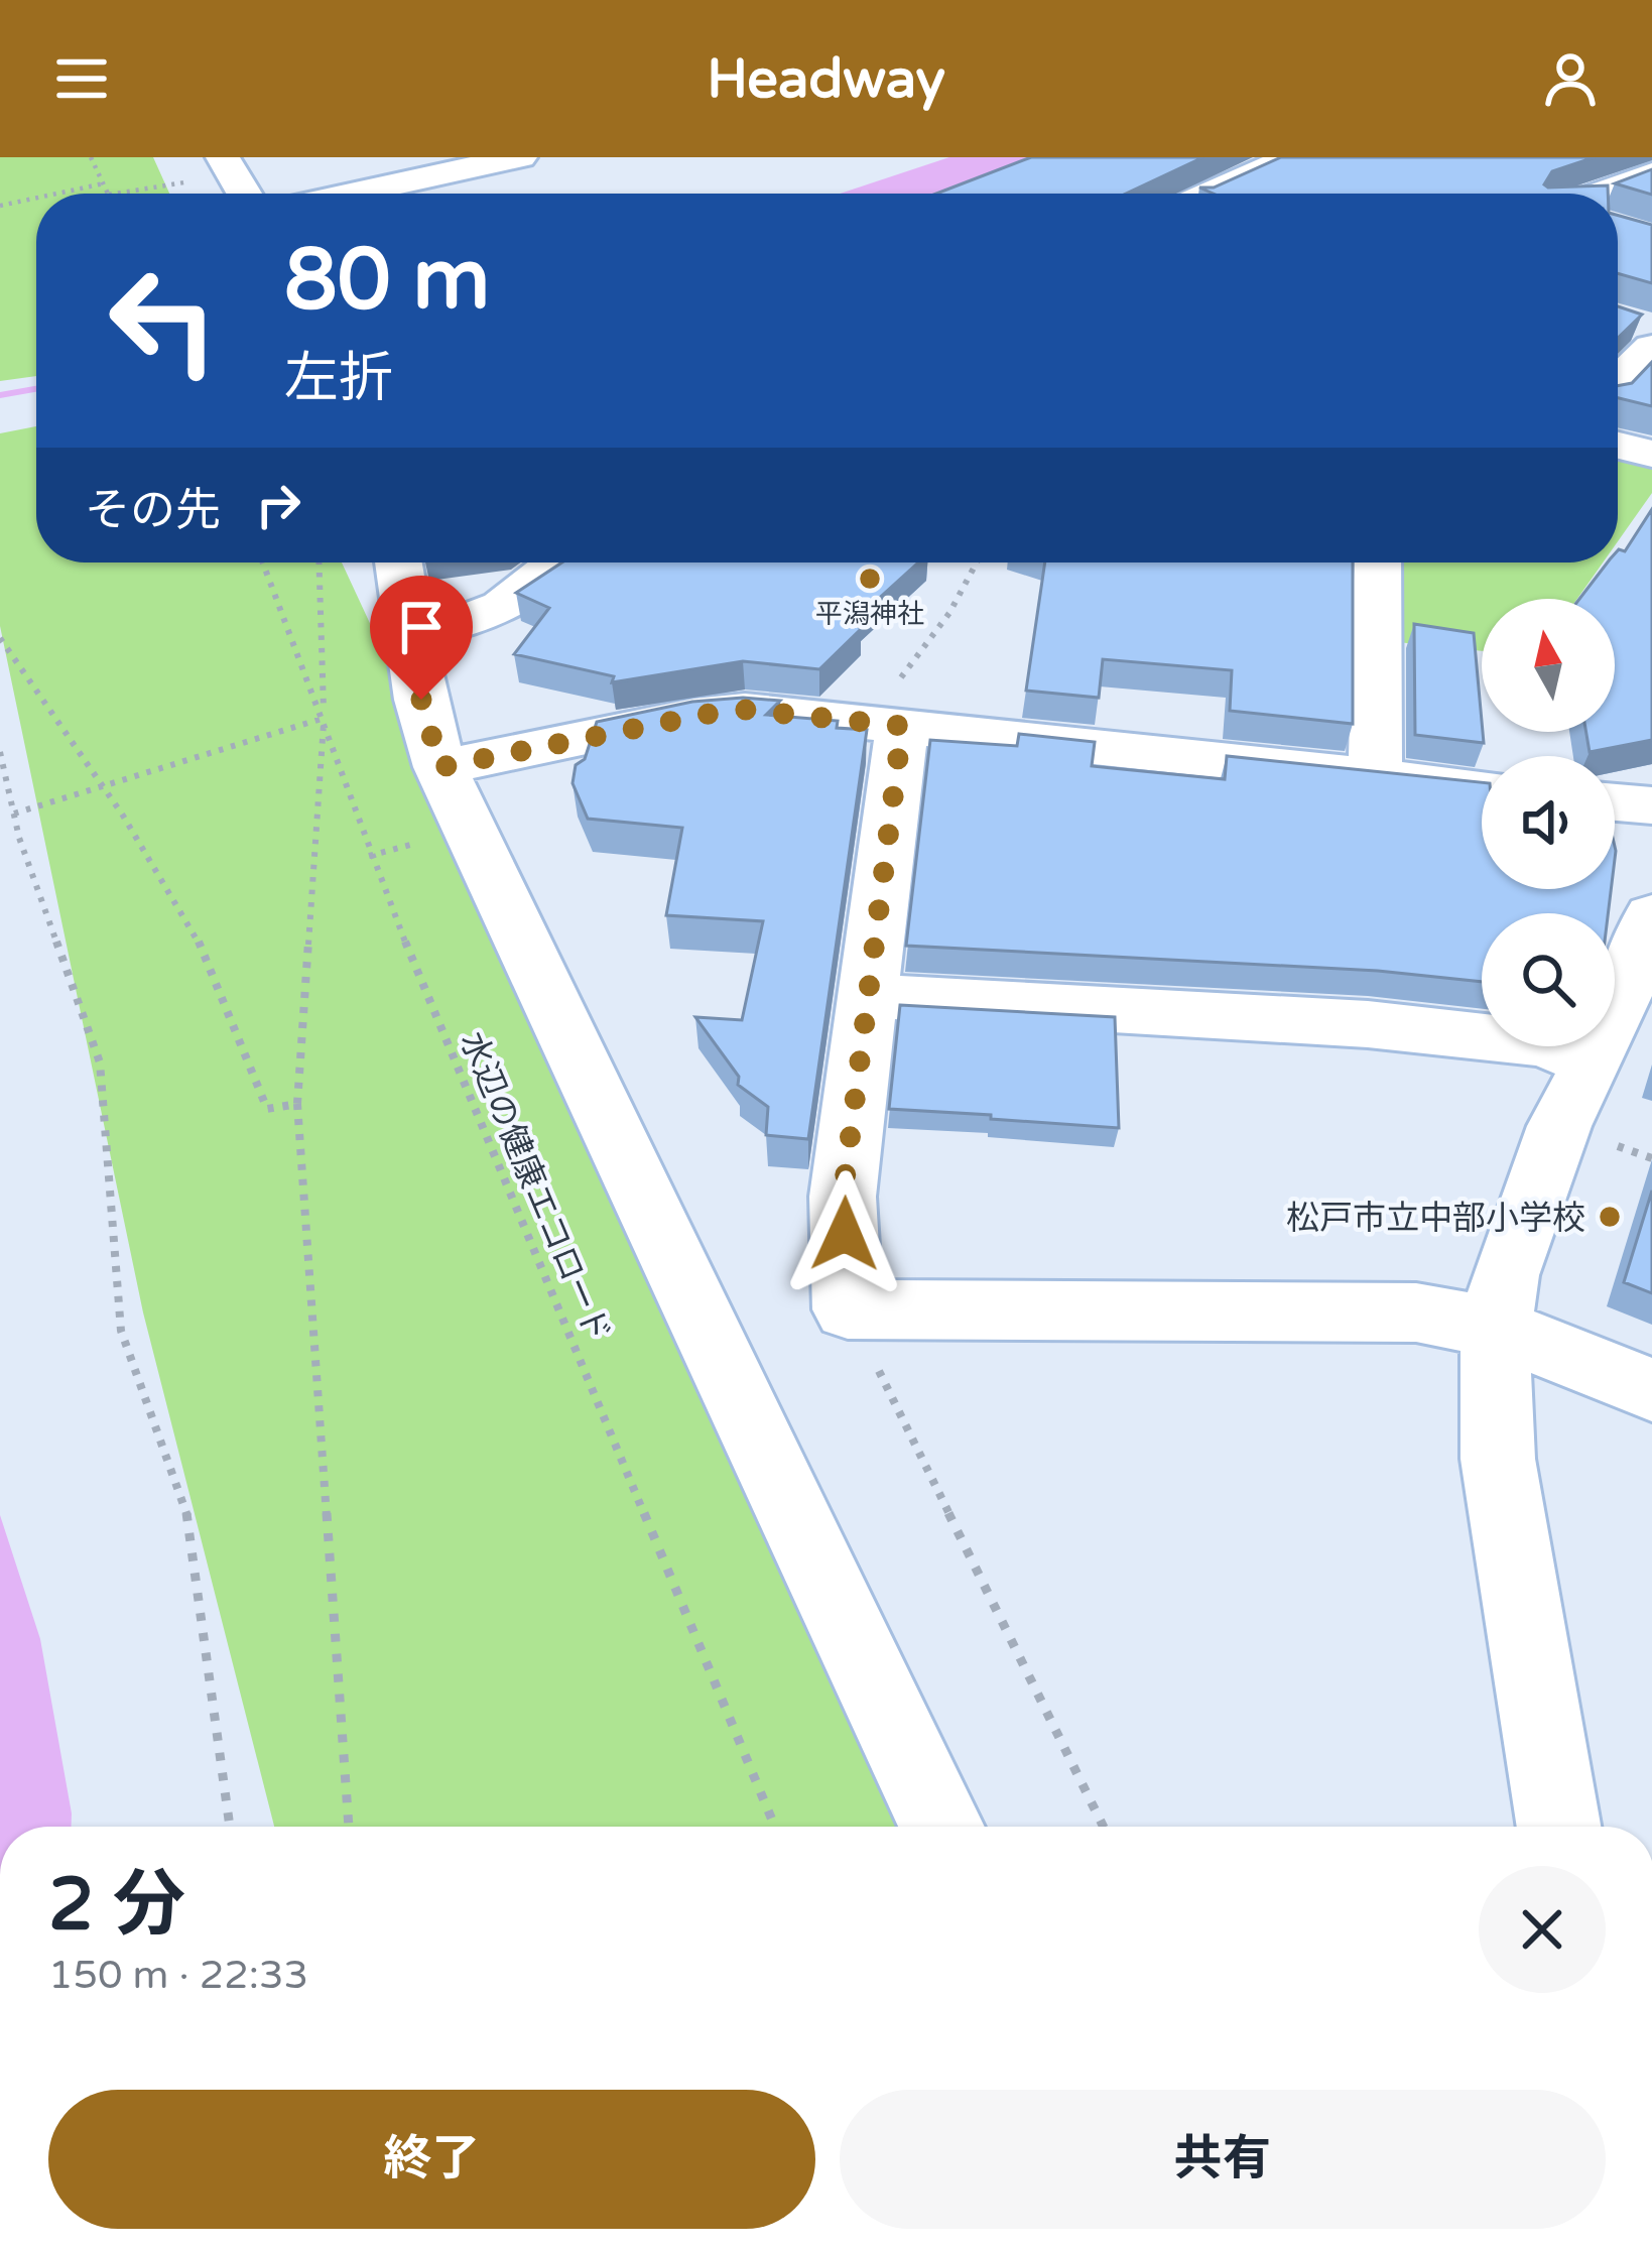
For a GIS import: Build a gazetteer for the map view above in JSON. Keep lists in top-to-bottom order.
{
  "streets": {
    "path": ["水辺の健康エコロード"]
  },
  "places": ["平潟神社", "松戸市立中部小学校"],
  "north": "top",
  "page": {
    "header": "Headway",
    "turn": ["80 m", "左折"],
    "then": "その先",
    "heading": ["2 分", "150 m · 22:33"],
    "buttons": ["終了", "共有"]
  }
}
